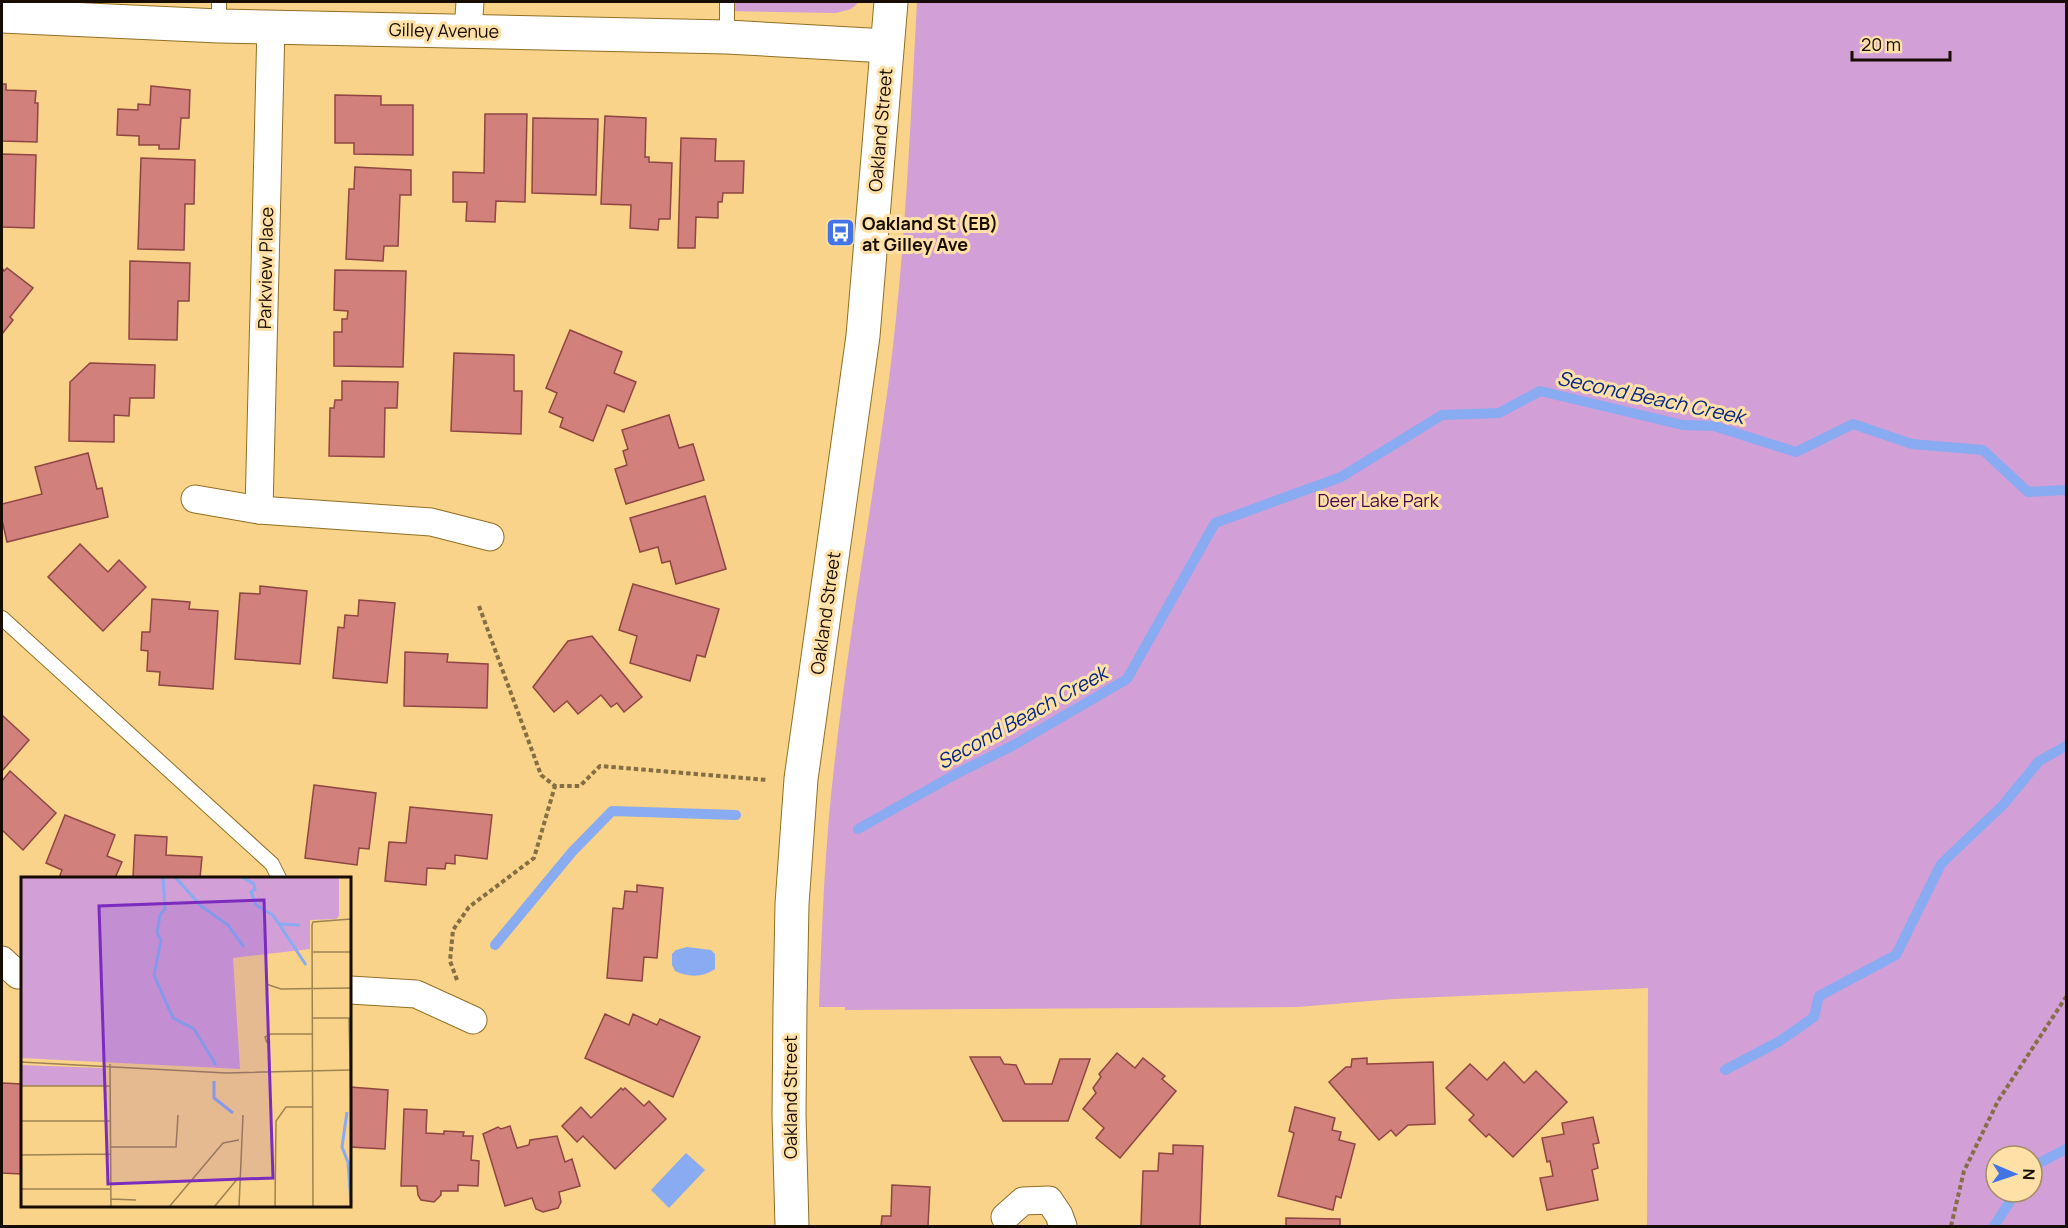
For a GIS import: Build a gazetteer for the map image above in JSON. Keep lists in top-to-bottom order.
{
  "streets": {
    "street": ["Gilley Avenue", "Oakland Street", "Parkview Place"]
  },
  "crossings": [
    ["Gilley Avenue", "Oakland Street"],
    ["Gilley Avenue", "Parkview Place"]
  ],
  "water": ["Second Beach Creek"],
  "parks": ["Deer Lake Park"],
  "places": {
    "bus stop": ["Oakland St (EB) at Gilley Ave"]
  },
  "scale_bar": "20 m",
  "north": "right"
}
